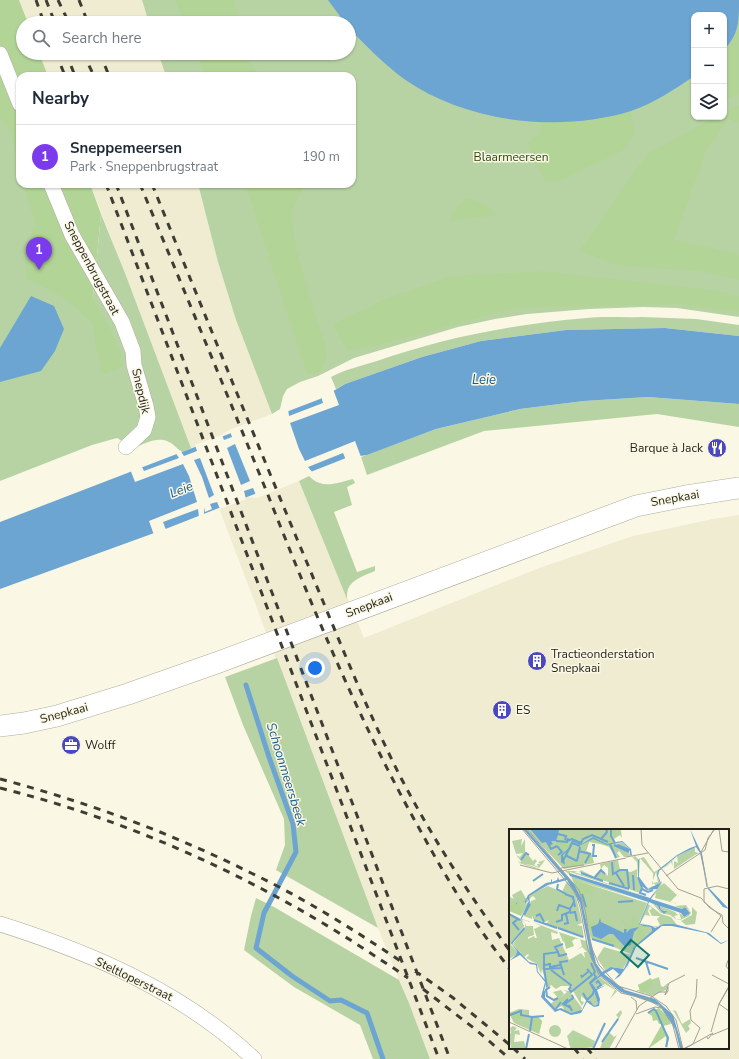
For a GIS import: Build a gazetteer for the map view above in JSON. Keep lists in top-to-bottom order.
{
  "streets": {
    "street": [
      "Sneppenbrugstraat",
      "Snepdijk",
      "Snepkaai",
      "Steltloperstraat"
    ]
  },
  "crossings": [
    ["Sneppenbrugstraat", "Snepdijk"]
  ],
  "water": ["Leie", "Schoonmeersbeek"],
  "parks": ["Blaarmeersen"],
  "places": {
    "restaurant": ["Barque à Jack"],
    "building": ["Tractieonderstation Snepkaai", "ES"],
    "office": ["Wolff"]
  },
  "page": {
    "map_buttons": ["+", "−"],
    "search": "Search here",
    "heading": "Nearby",
    "list": [
      {
        "mark": "1",
        "name": "Sneppemeersen",
        "note": "Park · Sneppenbrugstraat",
        "value": "190 m"
      }
    ],
    "pins": "1"
  }
}
